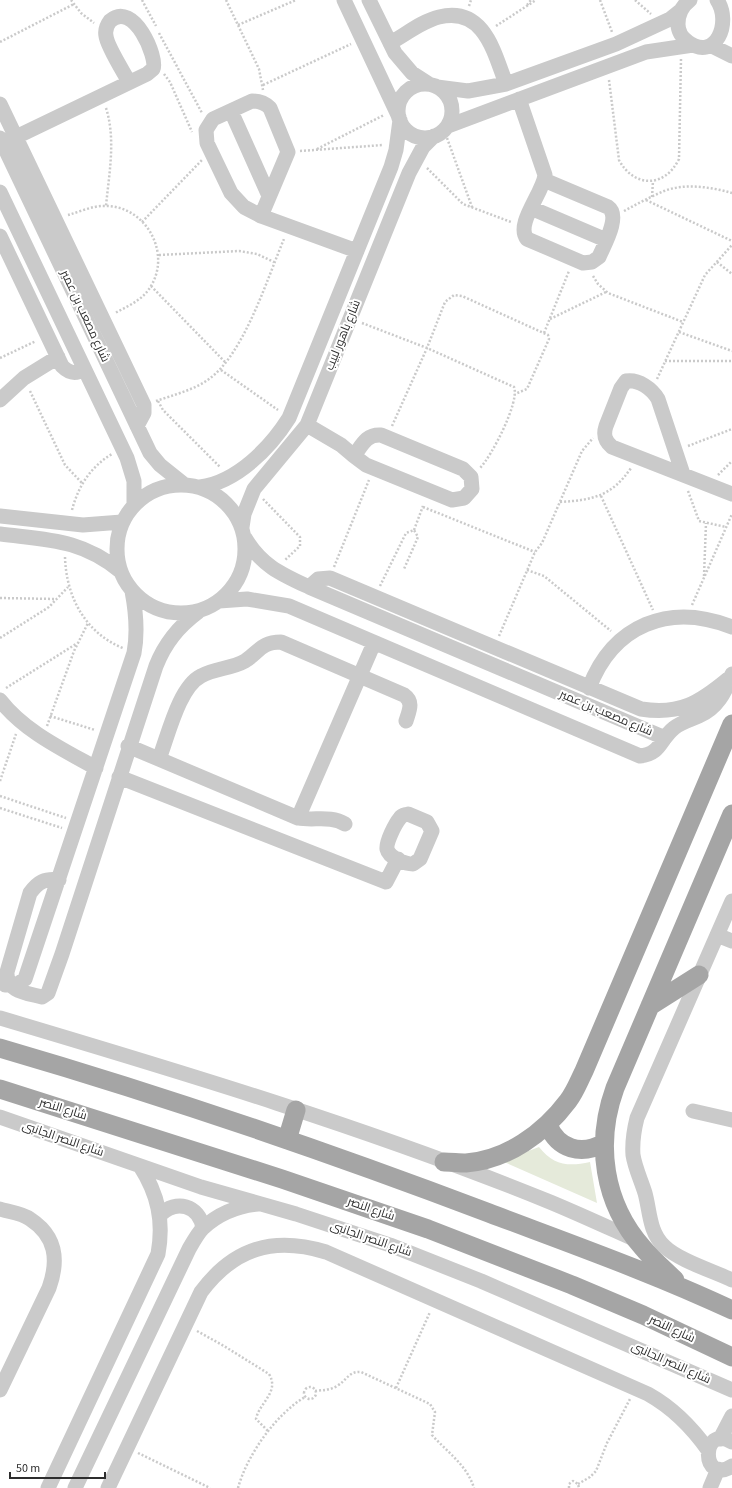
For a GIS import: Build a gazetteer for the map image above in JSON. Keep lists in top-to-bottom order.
{
  "streets": {
    "main road": ["شارع النصر"],
    "street": ["شارع مصعب بن عمير", "شارع باهور لبيب", "شارع النصر الجانبى"]
  },
  "crossings": [
    ["شارع مصعب بن عمير", "شارع باهور لبيب"]
  ],
  "scale_bar": "50 m"
}
